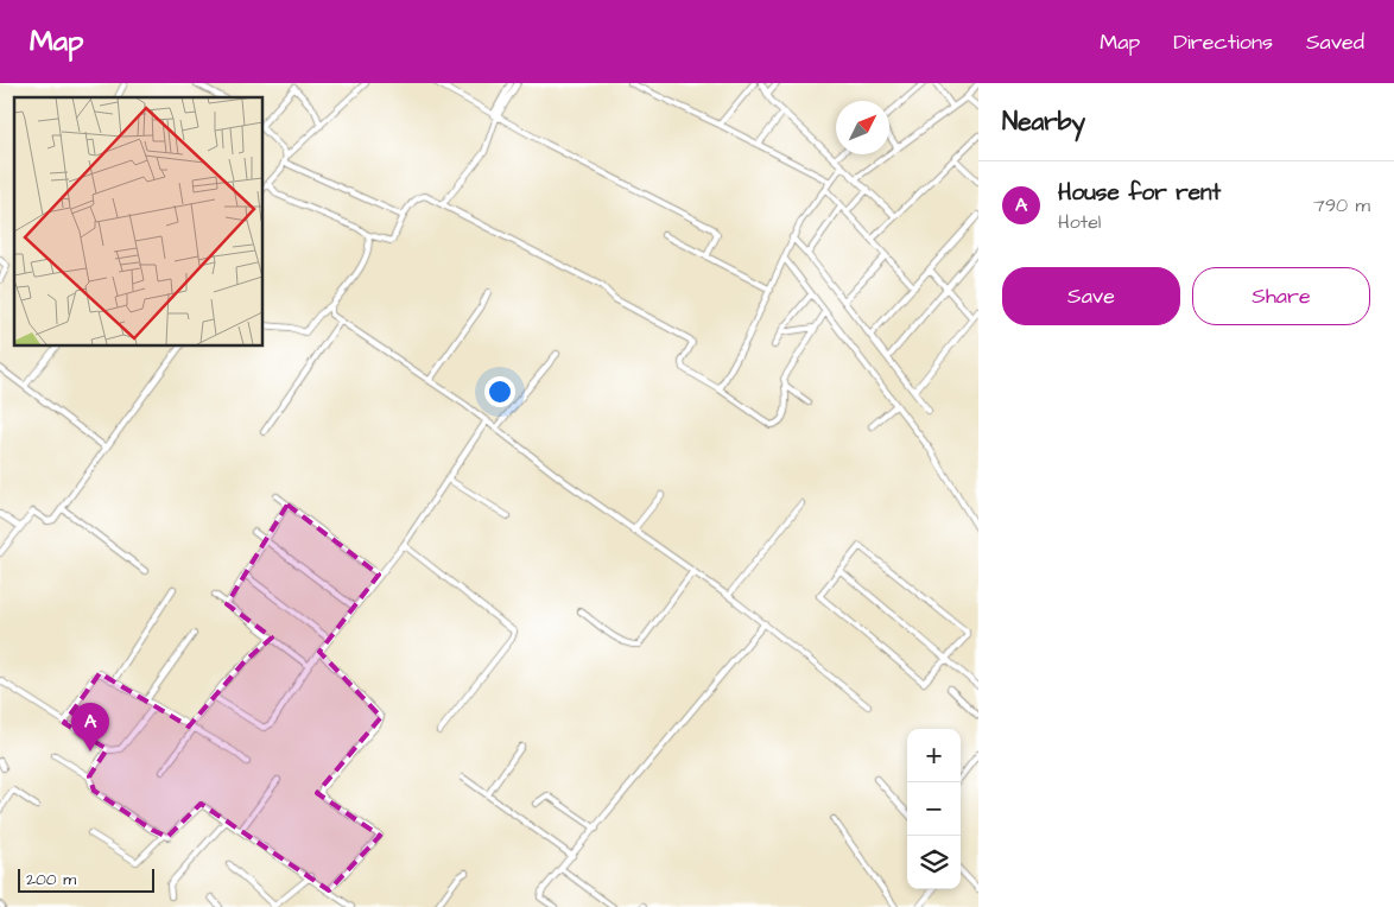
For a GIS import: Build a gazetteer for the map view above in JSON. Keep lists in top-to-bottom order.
{
  "scale_bar": "200 m",
  "north": "top right",
  "page": {
    "header": "Map",
    "nav": ["Map", "Directions", "Saved"],
    "heading": "Nearby",
    "list": [
      {
        "mark": "A",
        "name": "House for rent",
        "note": "Hotel",
        "value": "790 m"
      }
    ],
    "buttons": ["Save", "Share"],
    "pins": "A",
    "map_buttons": ["+", "−"],
    "scale": "200 m"
  }
}
